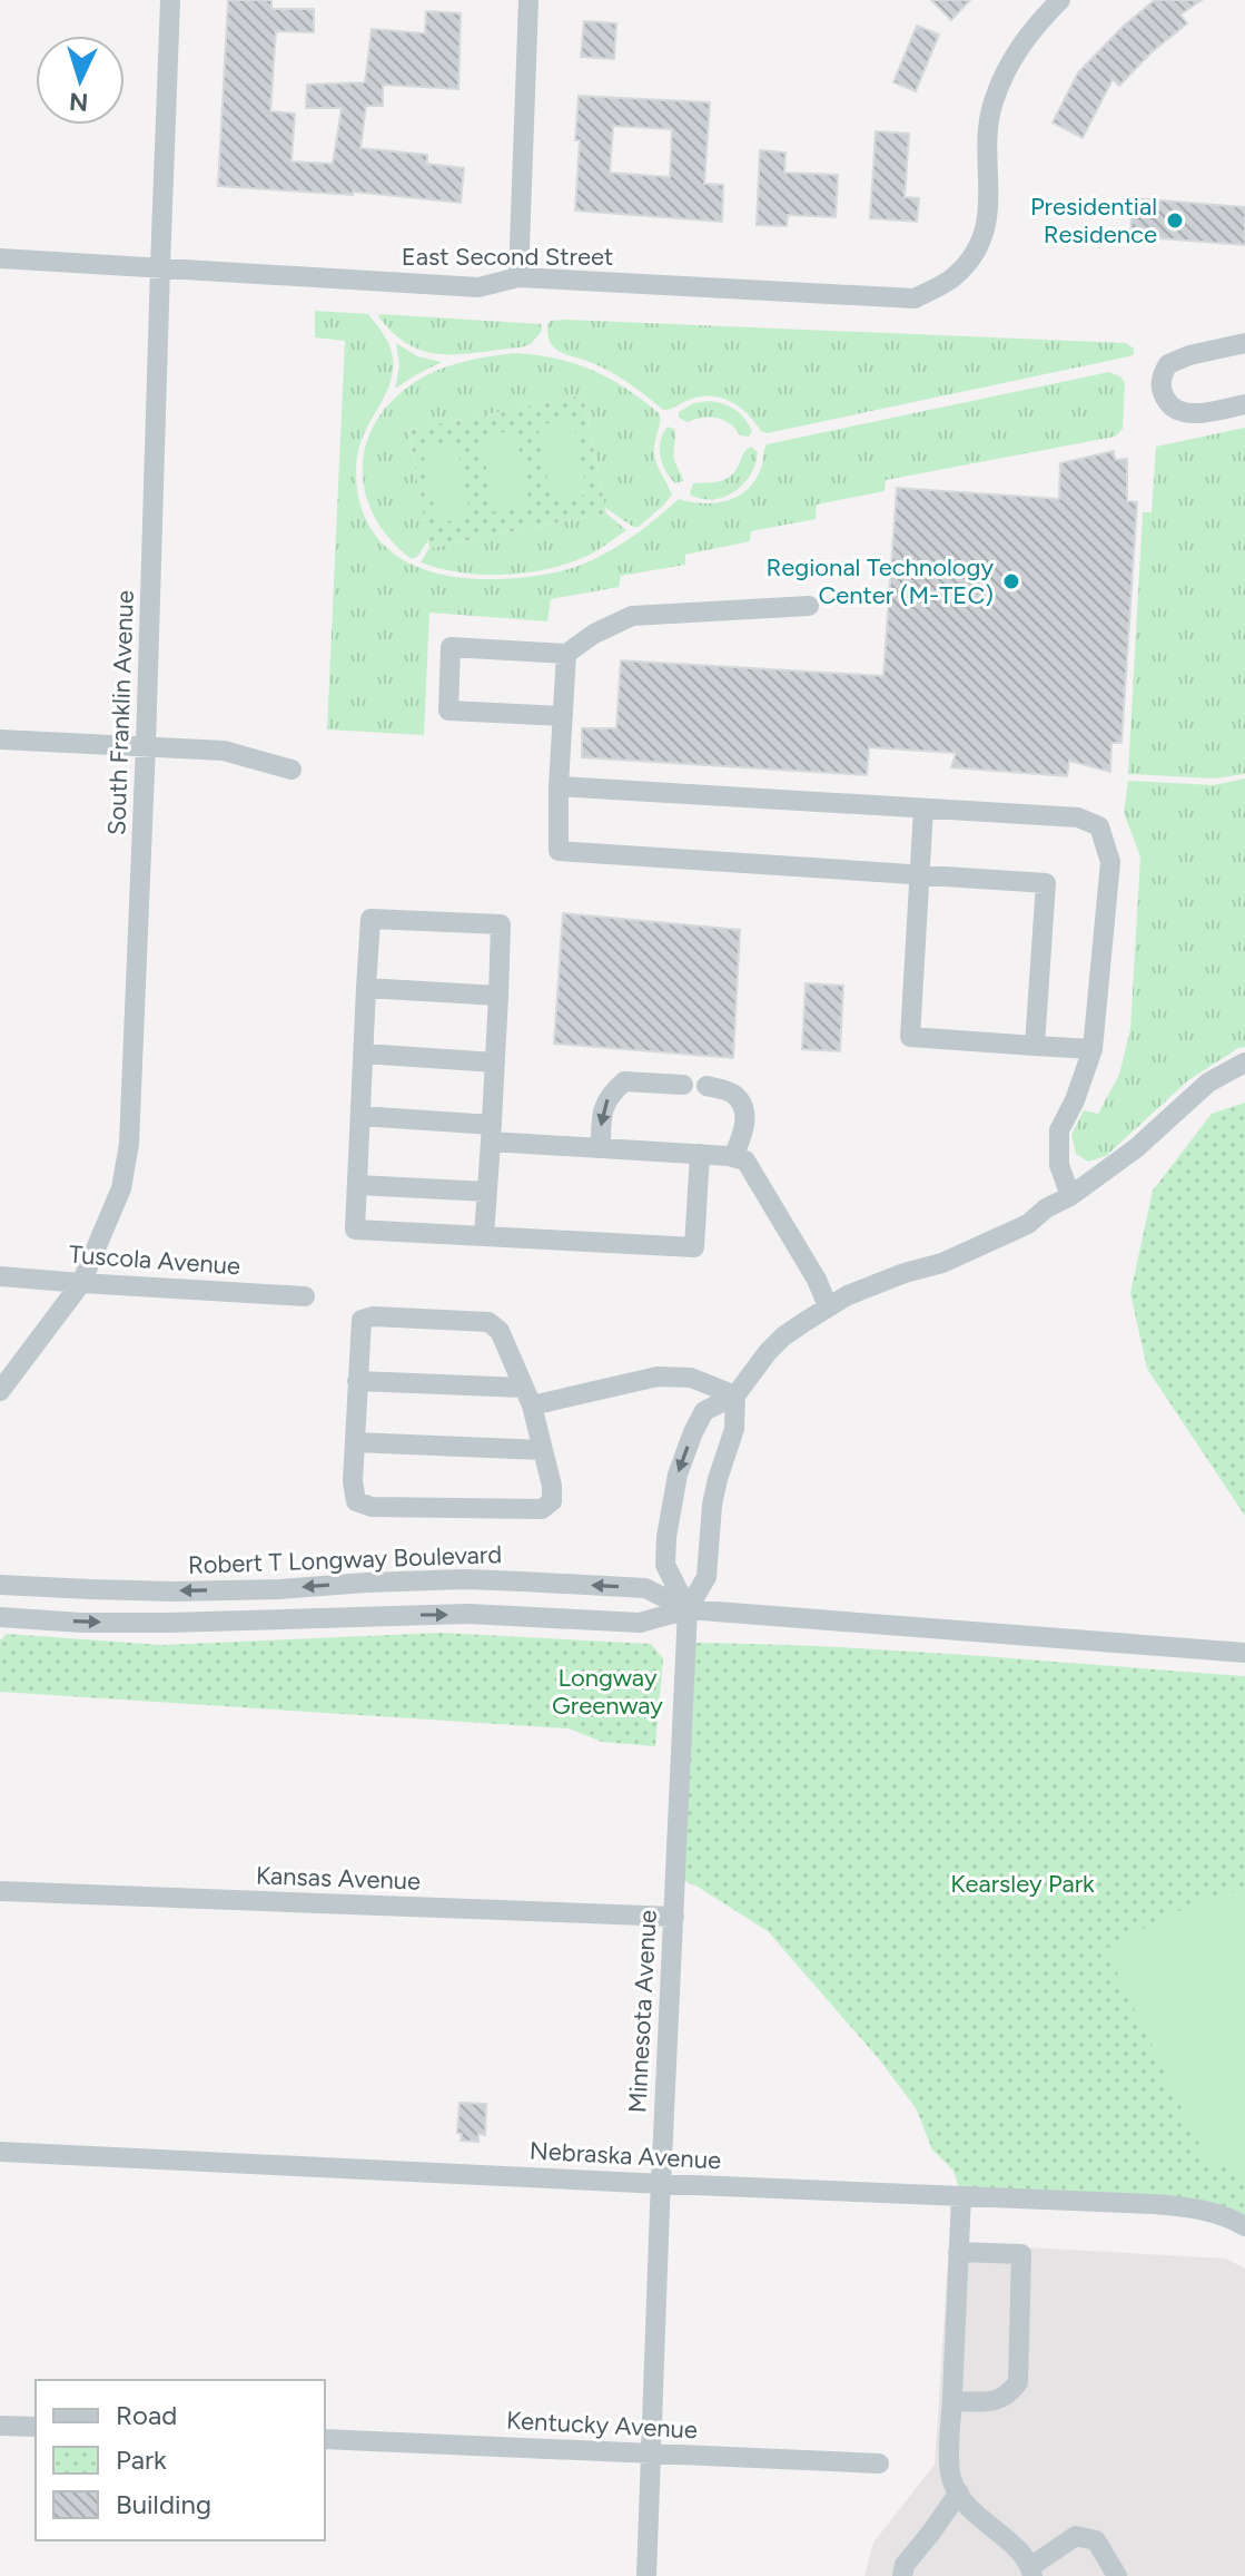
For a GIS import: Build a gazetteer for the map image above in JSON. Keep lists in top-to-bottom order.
{
  "streets": {
    "street": [
      "East Second Street",
      "South Franklin Avenue",
      "Tuscola Avenue",
      "Robert T Longway Boulevard",
      "Kansas Avenue",
      "Minnesota Avenue",
      "Nebraska Avenue",
      "Kentucky Avenue"
    ]
  },
  "crossings": [
    ["East Second Street", "South Franklin Avenue"],
    ["South Franklin Avenue", "Tuscola Avenue"],
    ["Robert T Longway Boulevard", "Minnesota Avenue"],
    ["Kansas Avenue", "Minnesota Avenue"],
    ["Minnesota Avenue", "Nebraska Avenue"],
    ["Minnesota Avenue", "Kentucky Avenue"]
  ],
  "parks": ["Longway Greenway", "Kearsley Park"],
  "places": ["Presidential Residence", "Regional Technology Center (M-TEC)"],
  "legend": ["Road", "Park", "Building"],
  "north": "bottom"
}
